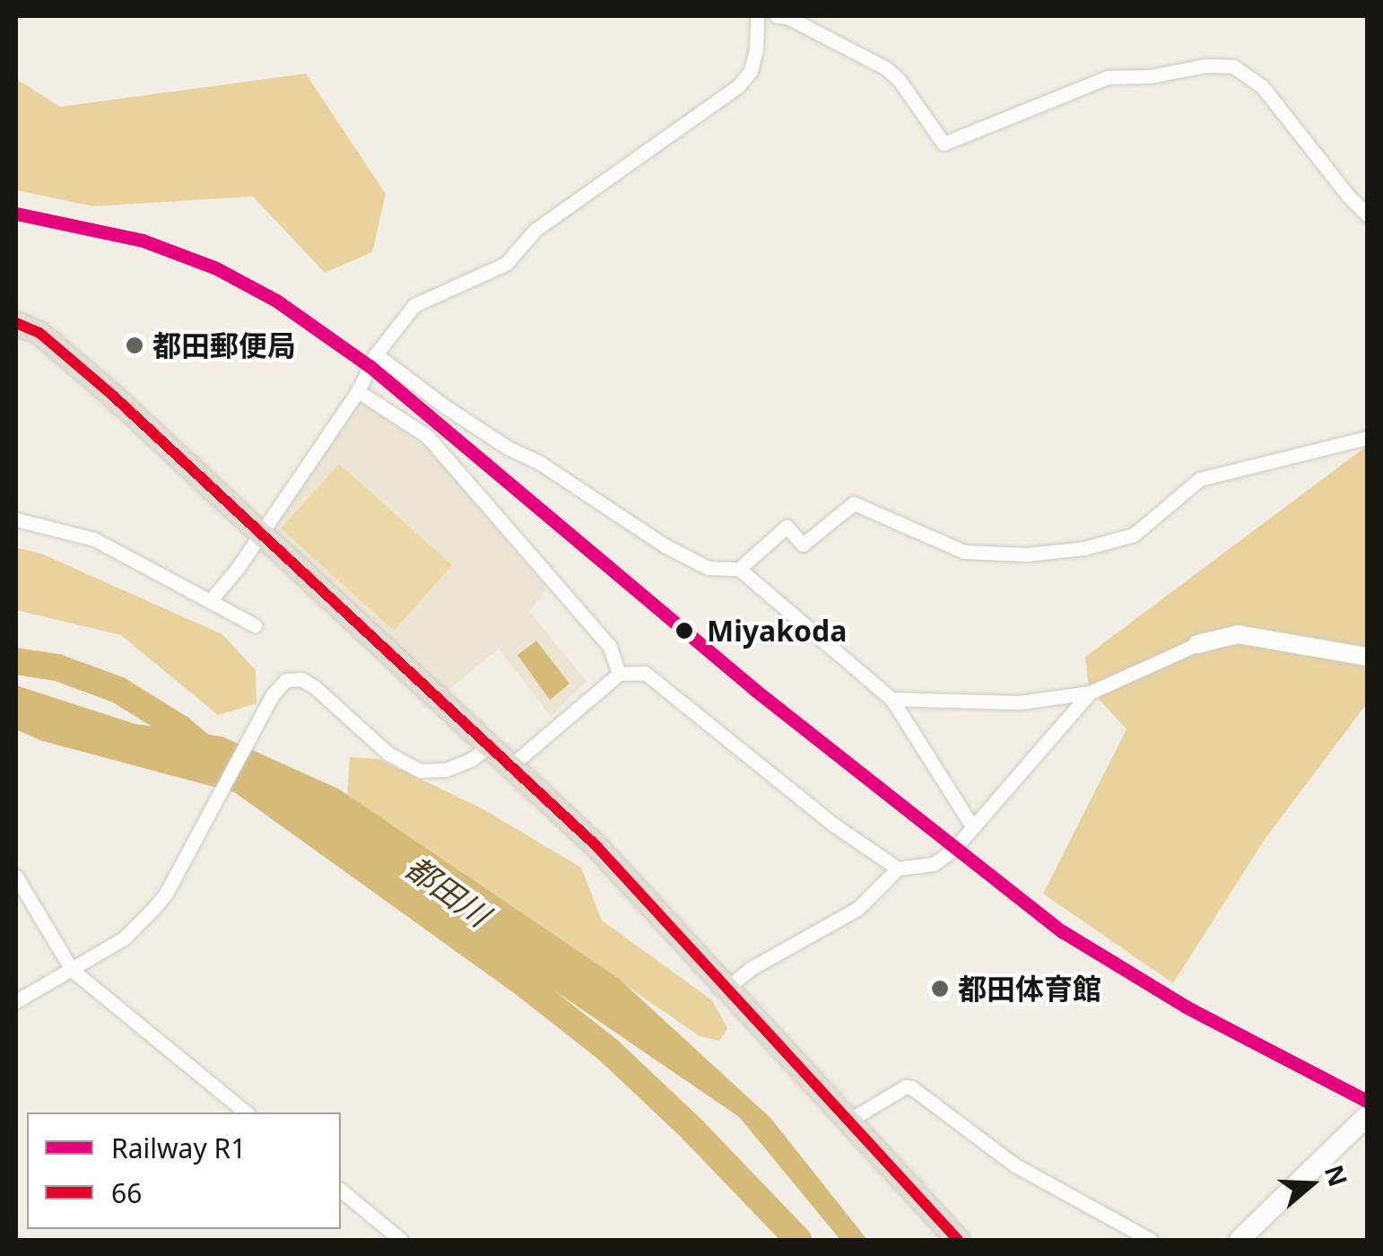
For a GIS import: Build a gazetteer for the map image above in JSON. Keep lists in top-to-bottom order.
{
  "water": ["都田川"],
  "places": ["都田郵便局", "Miyakoda", "都田体育館"],
  "lines": ["rail line R1", "transit line 66"],
  "legend": ["Railway R1", "66"],
  "north": "right"
}
